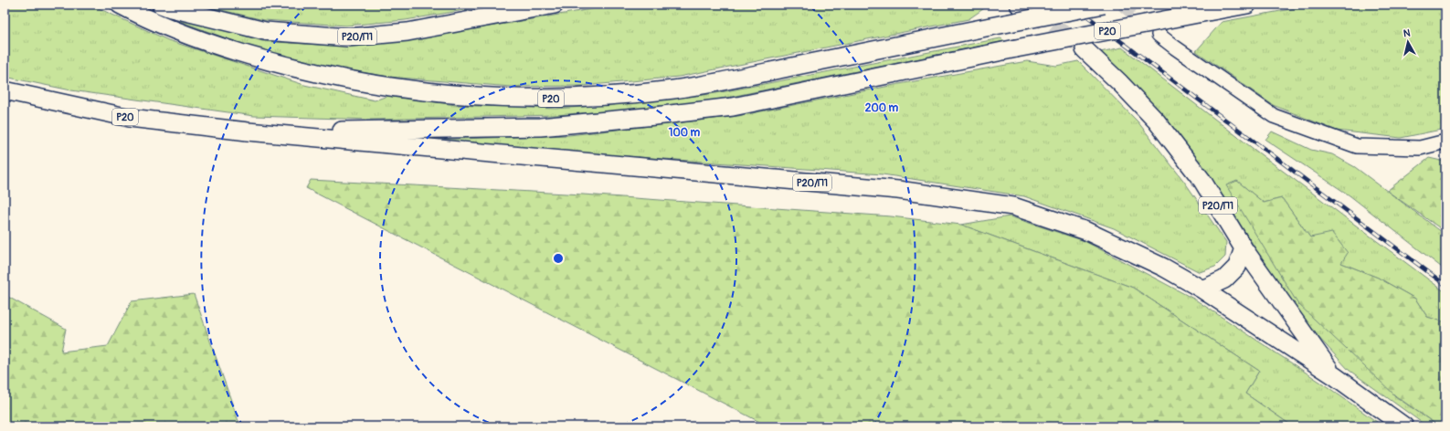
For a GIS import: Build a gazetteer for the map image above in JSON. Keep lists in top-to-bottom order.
{
  "streets": {
    "main road": ["Р20", "Р20/П1"]
  },
  "crossings": [
    ["Р20", "Р20/П1"]
  ],
  "north": "top",
  "rings": ["200 m", "100 m"]
}
